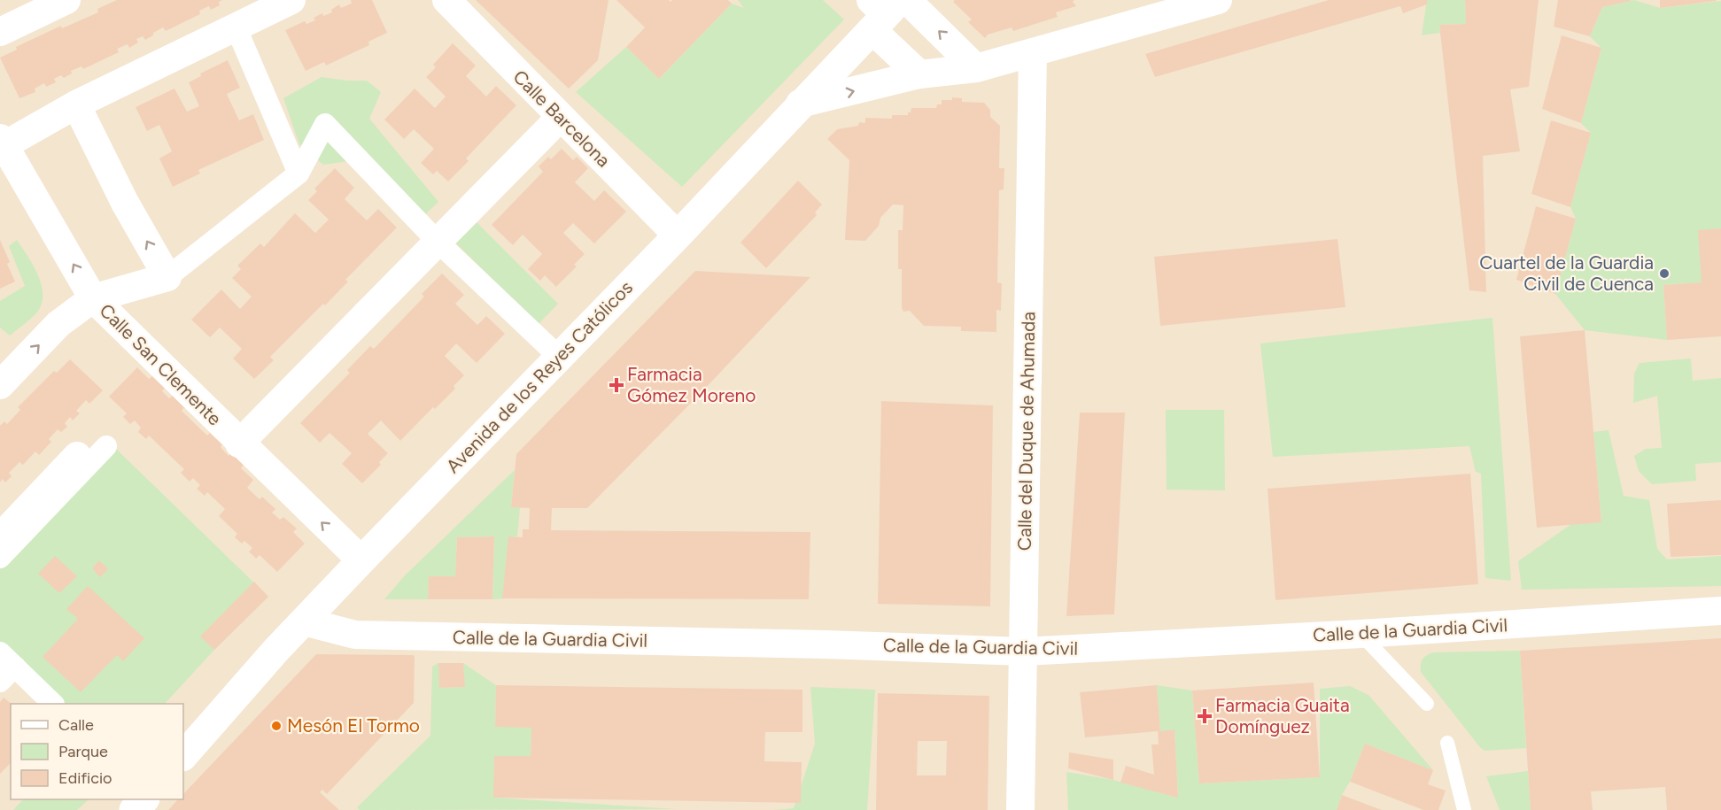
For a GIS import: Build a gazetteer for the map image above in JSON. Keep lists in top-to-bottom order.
{
  "streets": {
    "main road": ["Avenida de los Reyes Católicos"],
    "street": [
      "Calle Barcelona",
      "Calle San Clemente",
      "Calle del Duque de Ahumada",
      "Calle de la Guardia Civil"
    ]
  },
  "crossings": [
    ["Calle Barcelona", "Avenida de los Reyes Católicos"],
    ["Calle San Clemente", "Avenida de los Reyes Católicos"],
    ["Avenida de los Reyes Católicos", "Calle de la Guardia Civil"],
    ["Calle del Duque de Ahumada", "Calle de la Guardia Civil"]
  ],
  "places": {
    "other": ["Cuartel de la Guardia Civil de Cuenca", "Mesón El Tormo"],
    "health": ["Farmacia Gómez Moreno", "Farmacia Guaita Domínguez"]
  },
  "legend": ["Calle", "Parque", "Edificio"]
}
